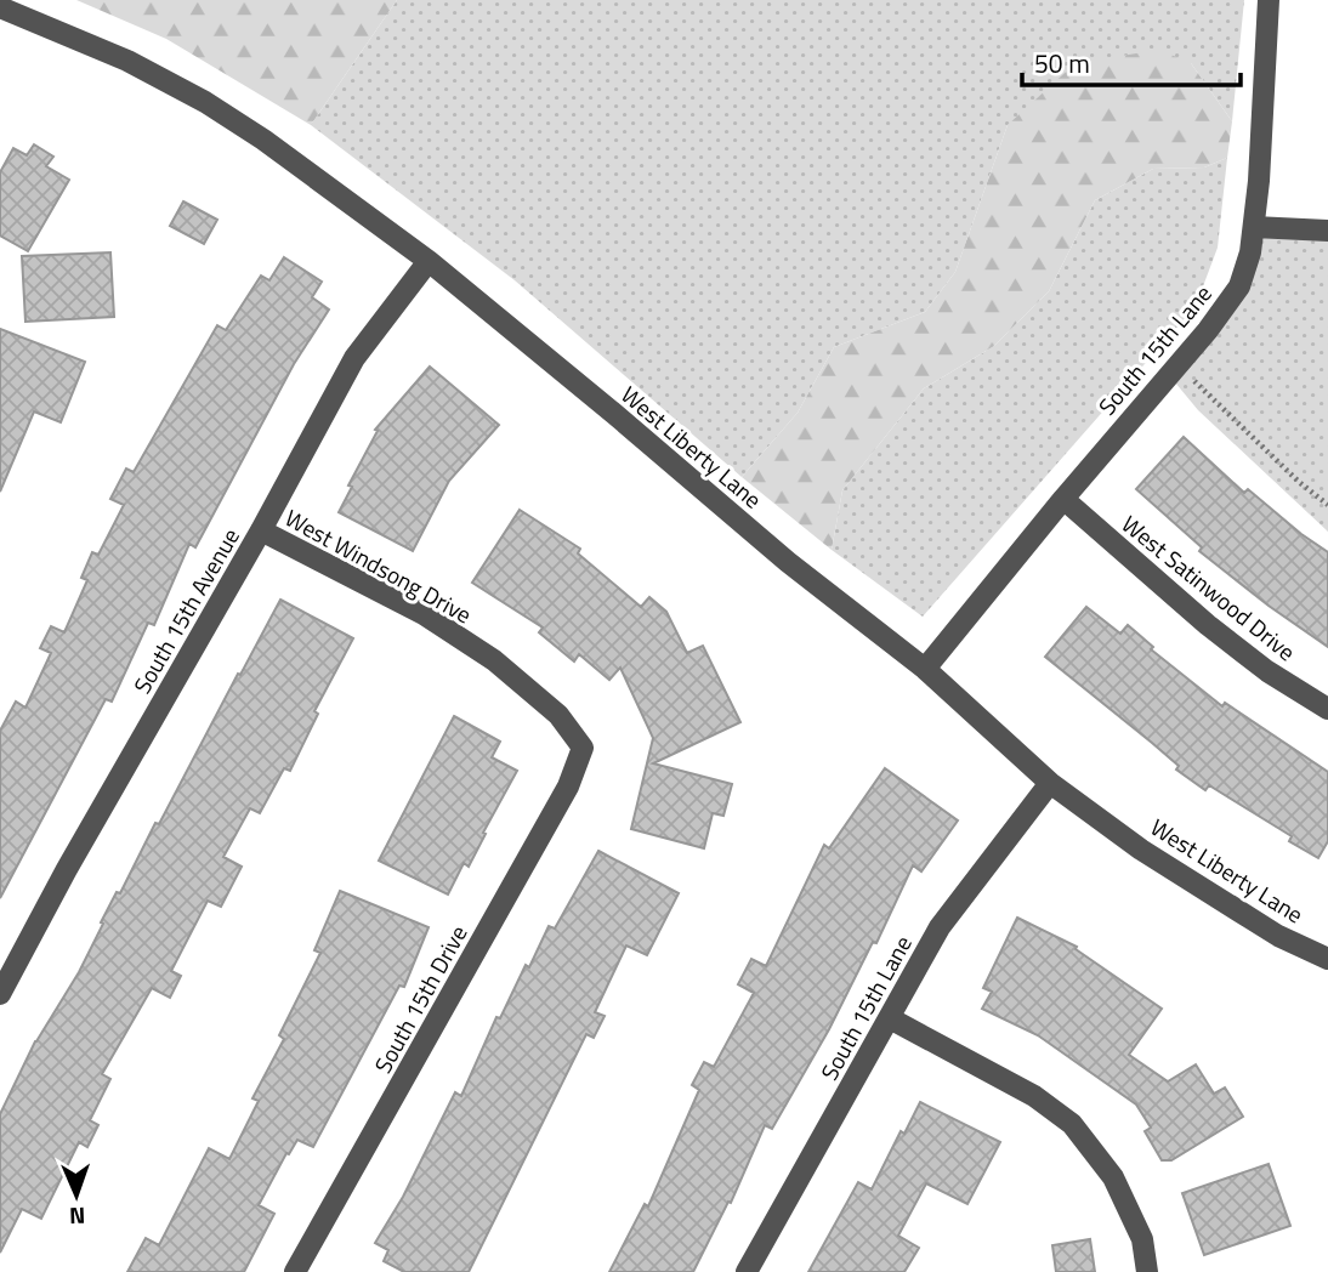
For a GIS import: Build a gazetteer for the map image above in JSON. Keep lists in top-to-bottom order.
{
  "streets": {
    "street": [
      "South 15th Lane",
      "West Liberty Lane",
      "West Windsong Drive",
      "West Satinwood Drive",
      "South 15th Avenue",
      "South 15th Drive"
    ]
  },
  "crossings": [
    ["South 15th Lane", "West Liberty Lane"],
    ["South 15th Lane", "West Satinwood Drive"],
    ["West Liberty Lane", "South 15th Avenue"],
    ["West Windsong Drive", "South 15th Avenue"],
    ["West Windsong Drive", "South 15th Drive"]
  ],
  "scale_bar": "50 m",
  "north": "bottom"
}
